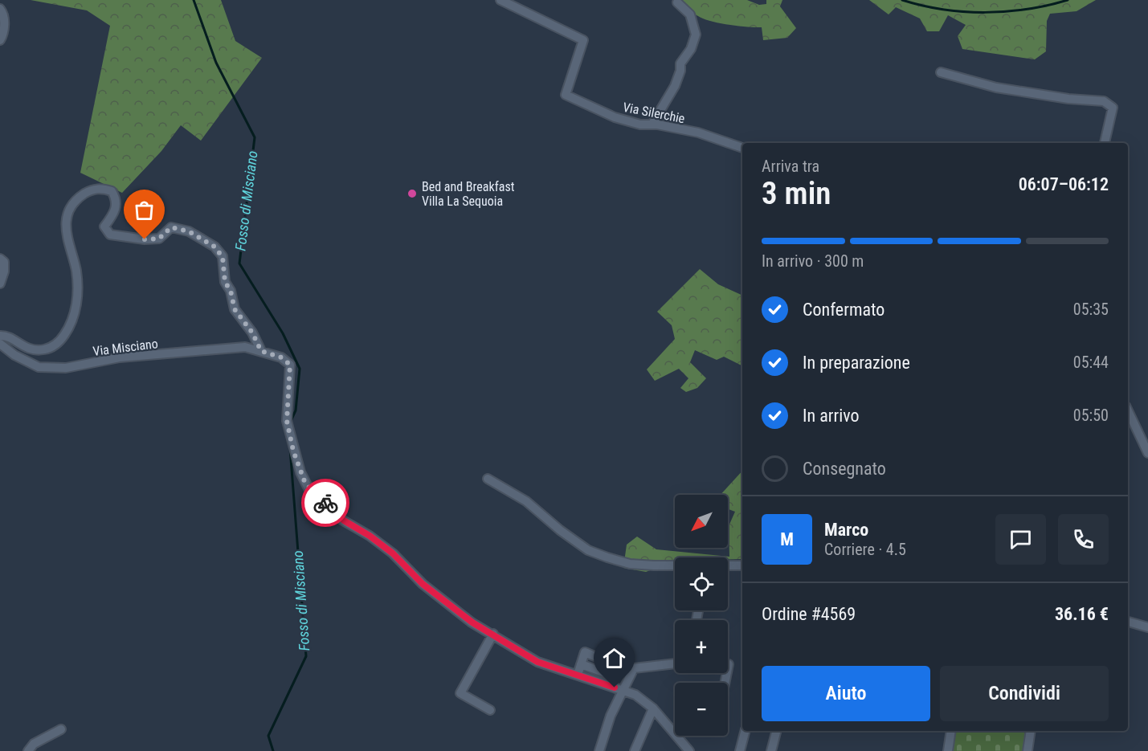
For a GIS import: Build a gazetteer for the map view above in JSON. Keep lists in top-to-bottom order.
{
  "streets": {
    "street": ["Via Silerchie", "Via Misciano"]
  },
  "water": ["Fosso di Misciano"],
  "places": ["Bed and Breakfast Villa La Sequoia"],
  "north": "bottom left",
  "page": {
    "heading": ["3 min", "Arriva tra", "06:07–06:12"],
    "panel": [
      "Marco",
      "Corriere · 4.5",
      "Ordine #4569",
      "36.16 €"
    ],
    "bar": "In arrivo · 300 m",
    "list": [
      ["Confermato", "05:35"],
      ["In preparazione", "05:44"],
      ["In arrivo", "05:50"],
      "Consegnato"
    ],
    "map_buttons": ["+", "−"],
    "round": "M",
    "buttons": ["Aiuto", "Condividi"]
  }
}
